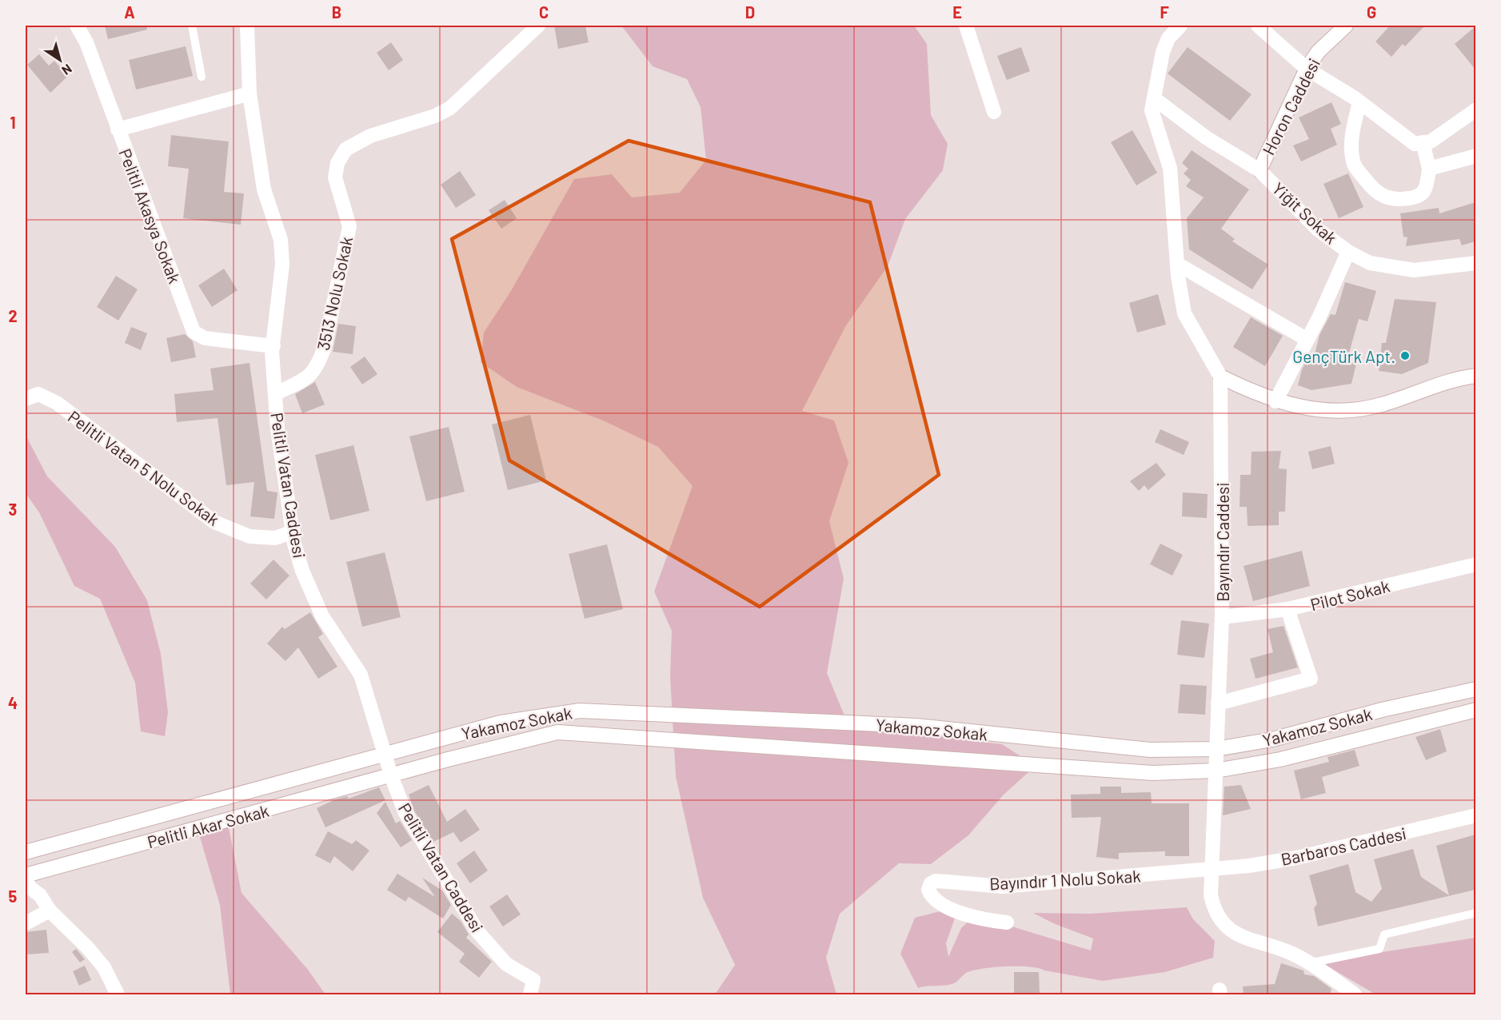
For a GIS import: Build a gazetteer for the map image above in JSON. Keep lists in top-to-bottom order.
{
  "streets": {
    "street": [
      "Horon Caddesi",
      "Yiğit Sokak",
      "Pelitli Akasya Sokak",
      "3513 Nolu Sokak",
      "Pelitli Vatan 5 Nolu Sokak",
      "Pelitli Vatan Caddesi",
      "Bayındır Caddesi",
      "Pilot Sokak",
      "Yakamoz Sokak",
      "Pelitli Akar Sokak",
      "Barbaros Caddesi",
      "Bayındır 1 Nolu Sokak"
    ]
  },
  "crossings": [
    ["Horon Caddesi", "Yiğit Sokak"],
    ["Yiğit Sokak", "Bayındır Caddesi"],
    ["Pelitli Akasya Sokak", "Pelitli Vatan Caddesi"],
    ["3513 Nolu Sokak", "Pelitli Vatan Caddesi"],
    ["Pelitli Vatan 5 Nolu Sokak", "Pelitli Vatan Caddesi"],
    ["Pelitli Vatan Caddesi", "Yakamoz Sokak"],
    ["Pelitli Vatan Caddesi", "Pelitli Akar Sokak"],
    ["Bayındır Caddesi", "Pilot Sokak"],
    ["Bayındır Caddesi", "Yakamoz Sokak"],
    ["Bayındır Caddesi", "Barbaros Caddesi"],
    ["Bayındır Caddesi", "Bayındır 1 Nolu Sokak"],
    ["Yakamoz Sokak", "Pelitli Akar Sokak"],
    ["Barbaros Caddesi", "Bayındır 1 Nolu Sokak"]
  ],
  "places": ["GençTürk Apt."],
  "north": "bottom right",
  "grid": {
    "columns": [
      "A",
      "B",
      "C",
      "D",
      "E",
      "F",
      "G"
    ],
    "rows": [
      "1",
      "2",
      "3",
      "4",
      "5"
    ]
  }
}
